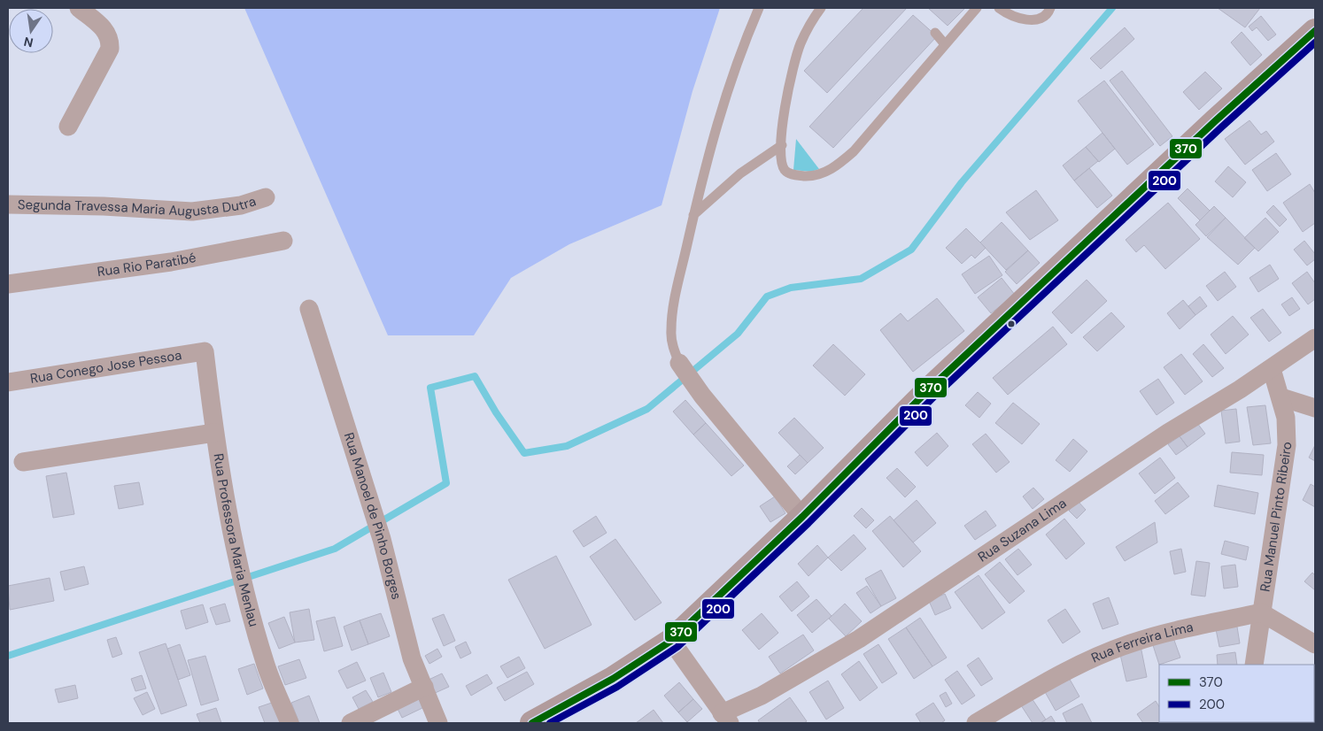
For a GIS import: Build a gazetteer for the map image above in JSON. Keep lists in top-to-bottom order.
{
  "streets": {
    "street": [
      "Segunda Travessa Maria Augusta Dutra",
      "Rua Rio Paratibé",
      "Rua Conego Jose Pessoa",
      "Rua Manoel de Pinho Borges",
      "Rua Manuel Pinto Ribeiro",
      "Rua Suzana Lima",
      "Rua Professora Maria Menlau",
      "Rua Ferreira Lima"
    ]
  },
  "crossings": [
    ["Rua Conego Jose Pessoa", "Rua Professora Maria Menlau"],
    ["Rua Manuel Pinto Ribeiro", "Rua Suzana Lima"],
    ["Rua Manuel Pinto Ribeiro", "Rua Ferreira Lima"]
  ],
  "lines": ["transit line 370", "transit line 200"],
  "legend": ["370", "200"],
  "north": "bottom"
}
